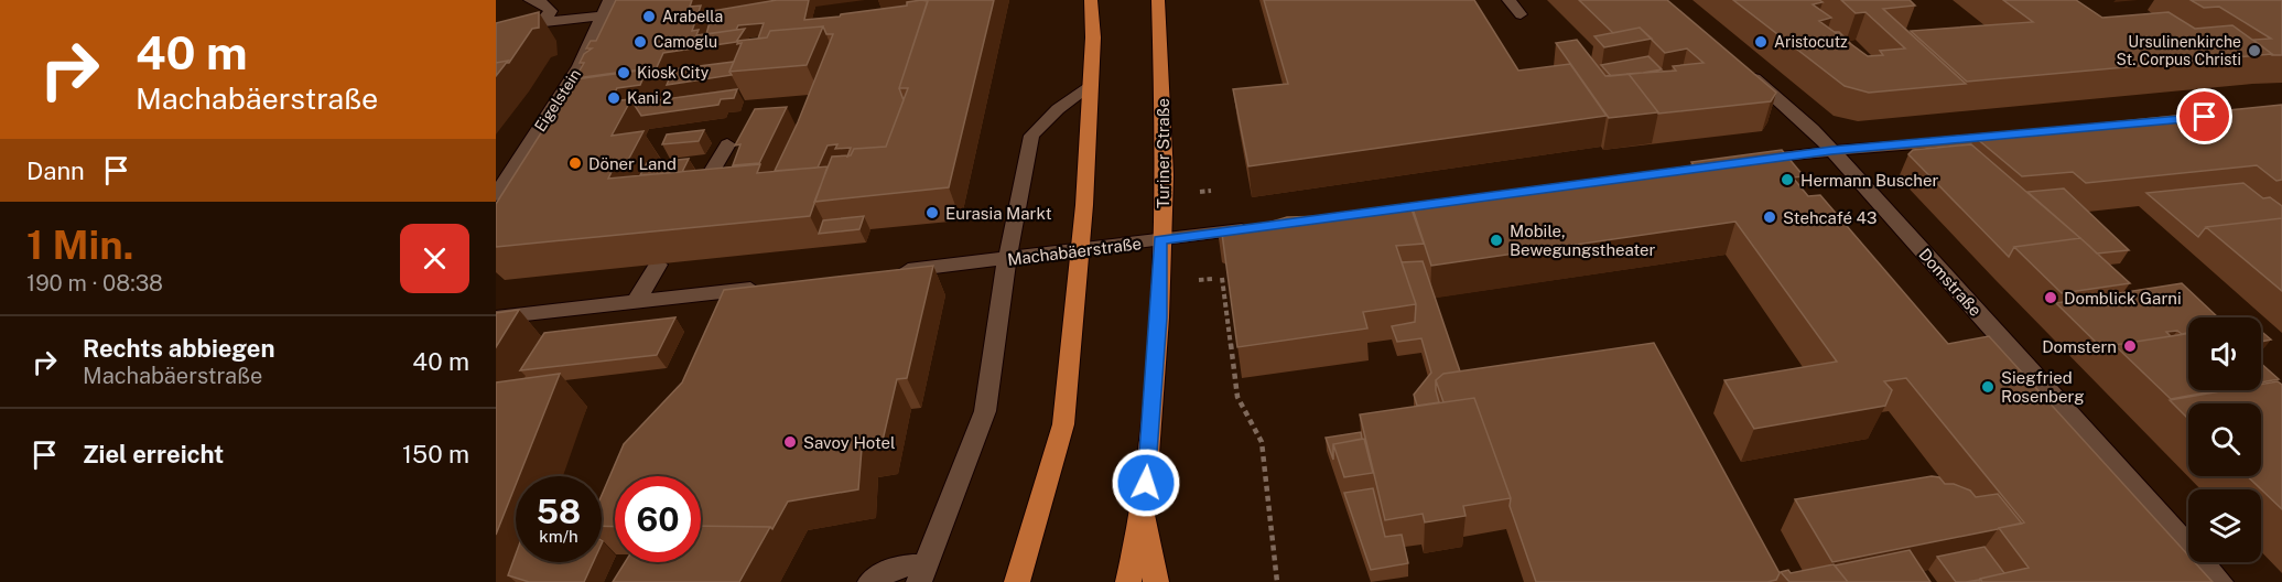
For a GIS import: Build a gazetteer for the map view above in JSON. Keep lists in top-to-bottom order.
{
  "streets": {
    "main road": ["Turiner Straße"],
    "street": ["Eigelstein", "Machabäerstraße", "Domstraße"]
  },
  "crossings": [
    ["Turiner Straße", "Machabäerstraße"]
  ],
  "places": [
    "Arabella",
    "Camoglu",
    "Aristocutz",
    "Ursulinenkirche St. Corpus Christi",
    "Kiosk City",
    "Kani 2",
    "Döner Land",
    "Hermann Buscher",
    "Eurasia Markt",
    "Stehcafé 43",
    "Mobile, Bewegungstheater",
    "Domblick Garni",
    "Domstern",
    "Siegfried Rosenberg",
    "Savoy Hotel"
  ],
  "page": {
    "turn": ["40 m", "Machabäerstraße"],
    "then": "Dann",
    "heading": ["1 Min.", "190 m · 08:38"],
    "list": [
      {
        "name": "Rechts abbiegen",
        "note": "Machabäerstraße",
        "value": "40 m"
      },
      {
        "name": "Ziel erreicht",
        "value": "150 m"
      }
    ],
    "speed": "58 km/h",
    "limit": "60"
  }
}
